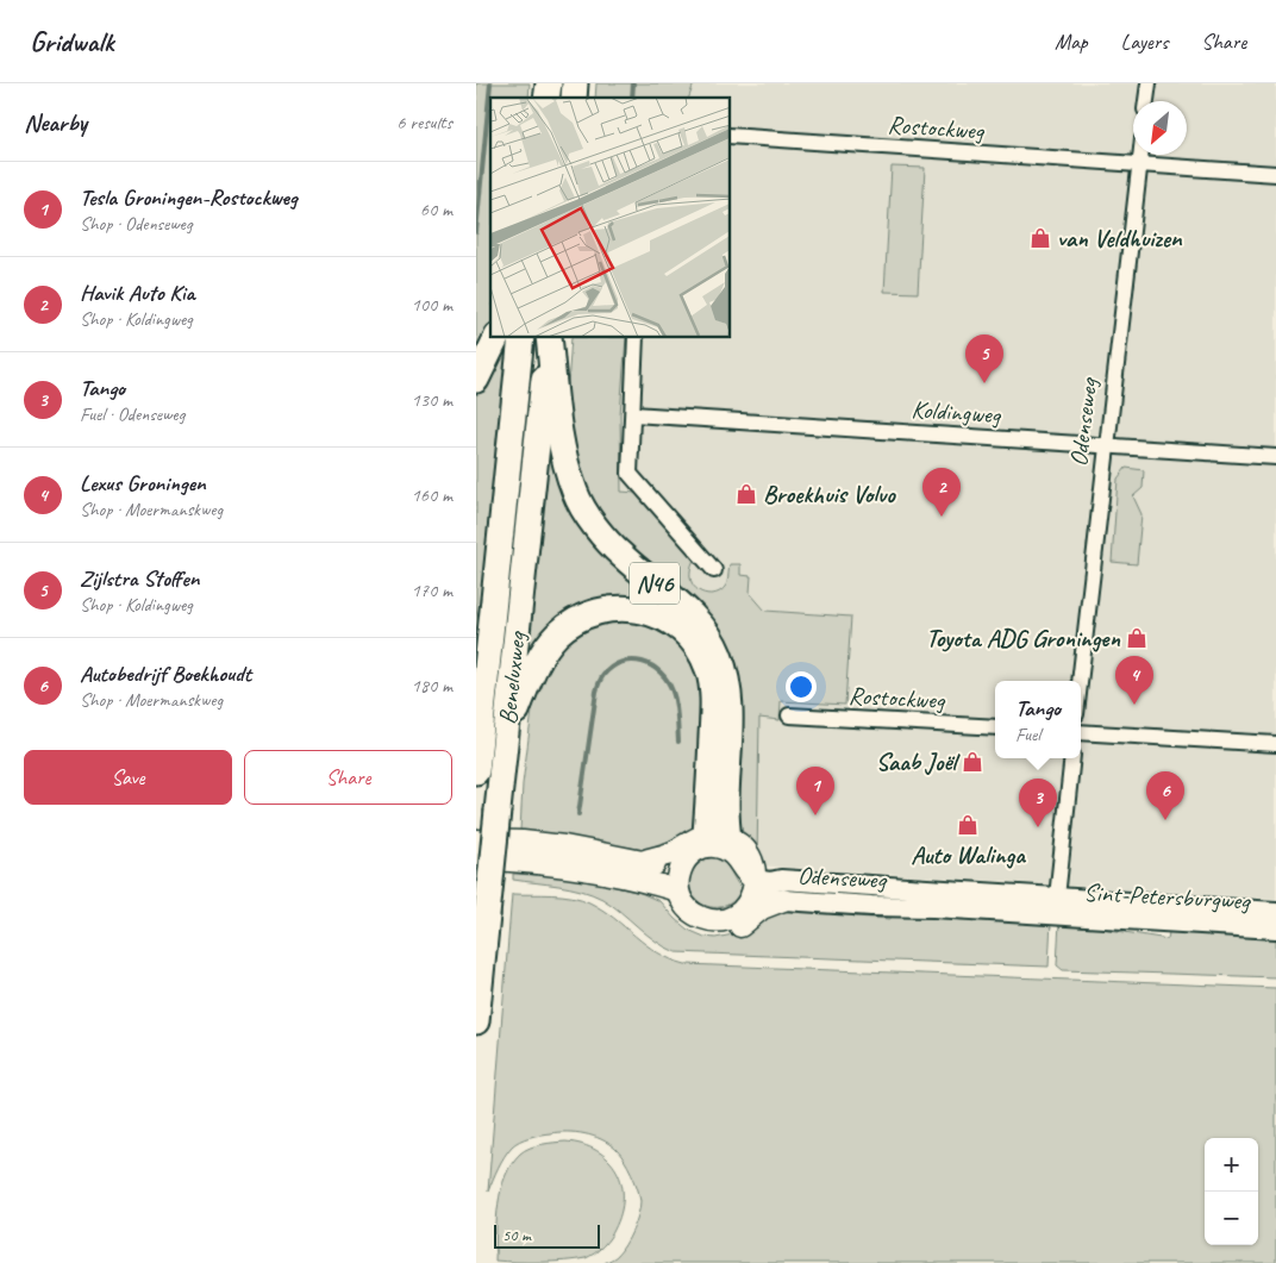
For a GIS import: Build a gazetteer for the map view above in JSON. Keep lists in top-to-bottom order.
{
  "streets": {
    "highway": ["N46", "Beneluxweg"],
    "street": [
      "Rostockweg",
      "Koldingweg",
      "Odenseweg",
      "Sint-Petersburgweg"
    ]
  },
  "crossings": [
    ["Rostockweg", "Odenseweg"],
    ["Koldingweg", "Odenseweg"],
    ["Odenseweg", "N46"],
    ["Odenseweg", "Sint-Petersburgweg"],
    ["N46", "Beneluxweg"]
  ],
  "places": {
    "shop": [
      "van Veldhuizen",
      "Broekhuis Volvo",
      "Toyota ADG Groningen",
      "Saab Joël",
      "Auto Walinga"
    ]
  },
  "scale_bar": "50 m",
  "north": "bottom left",
  "page": {
    "header": "Gridwalk",
    "nav": ["Map", "Layers", "Share"],
    "heading": ["Nearby", "6 results"],
    "list": [
      {
        "mark": "1",
        "name": "Tesla Groningen-Rostockweg",
        "note": "Shop · Odenseweg",
        "value": "60 m"
      },
      {
        "mark": "2",
        "name": "Havik Auto Kia",
        "note": "Shop · Koldingweg",
        "value": "100 m"
      },
      {
        "mark": "3",
        "name": "Tango",
        "note": "Fuel · Odenseweg",
        "value": "130 m"
      },
      {
        "mark": "4",
        "name": "Lexus Groningen",
        "note": "Shop · Moermanskweg",
        "value": "160 m"
      },
      {
        "mark": "5",
        "name": "Zijlstra Stoffen",
        "note": "Shop · Koldingweg",
        "value": "170 m"
      },
      {
        "mark": "6",
        "name": "Autobedrijf Boekhoudt",
        "note": "Shop · Moermanskweg",
        "value": "180 m"
      }
    ],
    "pins": [
      "5",
      "2",
      "4",
      "1",
      "6",
      "3"
    ],
    "popup": ["Tango", "Fuel"],
    "buttons": ["Save", "Share"],
    "map_buttons": ["+", "−"],
    "scale": "50 m"
  }
}
